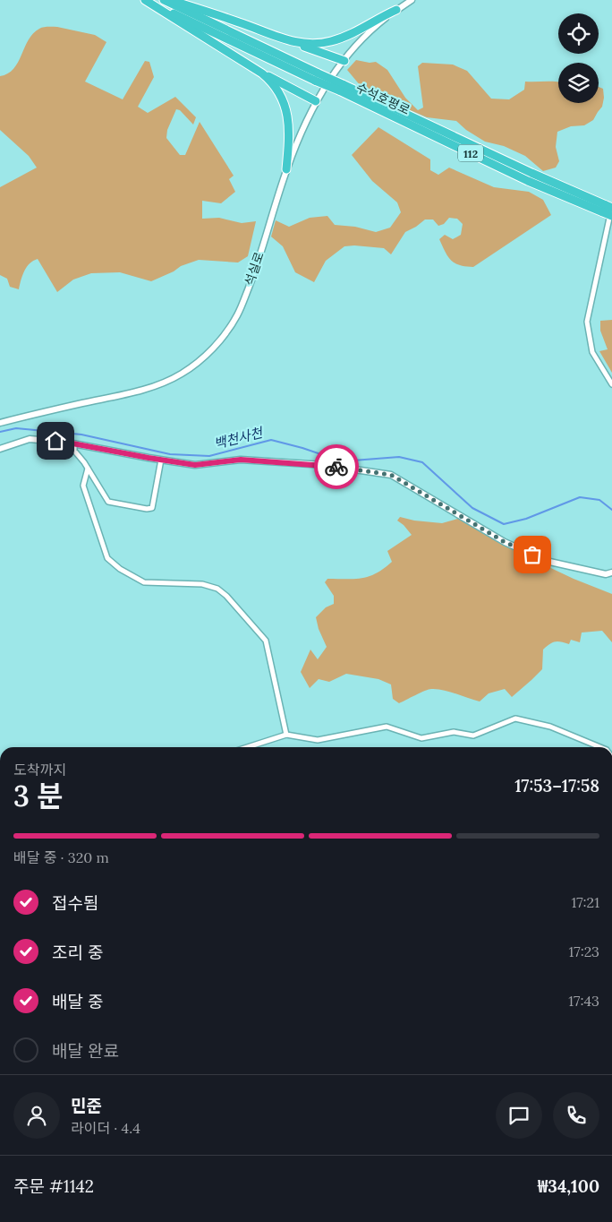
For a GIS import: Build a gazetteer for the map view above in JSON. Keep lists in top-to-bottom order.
{
  "streets": {
    "highway": ["수석호평로", "112"],
    "street": ["석실로"]
  },
  "water": ["백천사천"],
  "page": {
    "heading": ["3 분", "도착까지", "17:53–17:58"],
    "panel": [
      "민준",
      "라이더 · 4.4",
      "주문 #1142",
      "₩34,100"
    ],
    "bar": "배달 중 · 320 m",
    "list": [
      ["접수됨", "17:21"],
      ["조리 중", "17:23"],
      ["배달 중", "17:43"],
      "배달 완료"
    ]
  }
}
